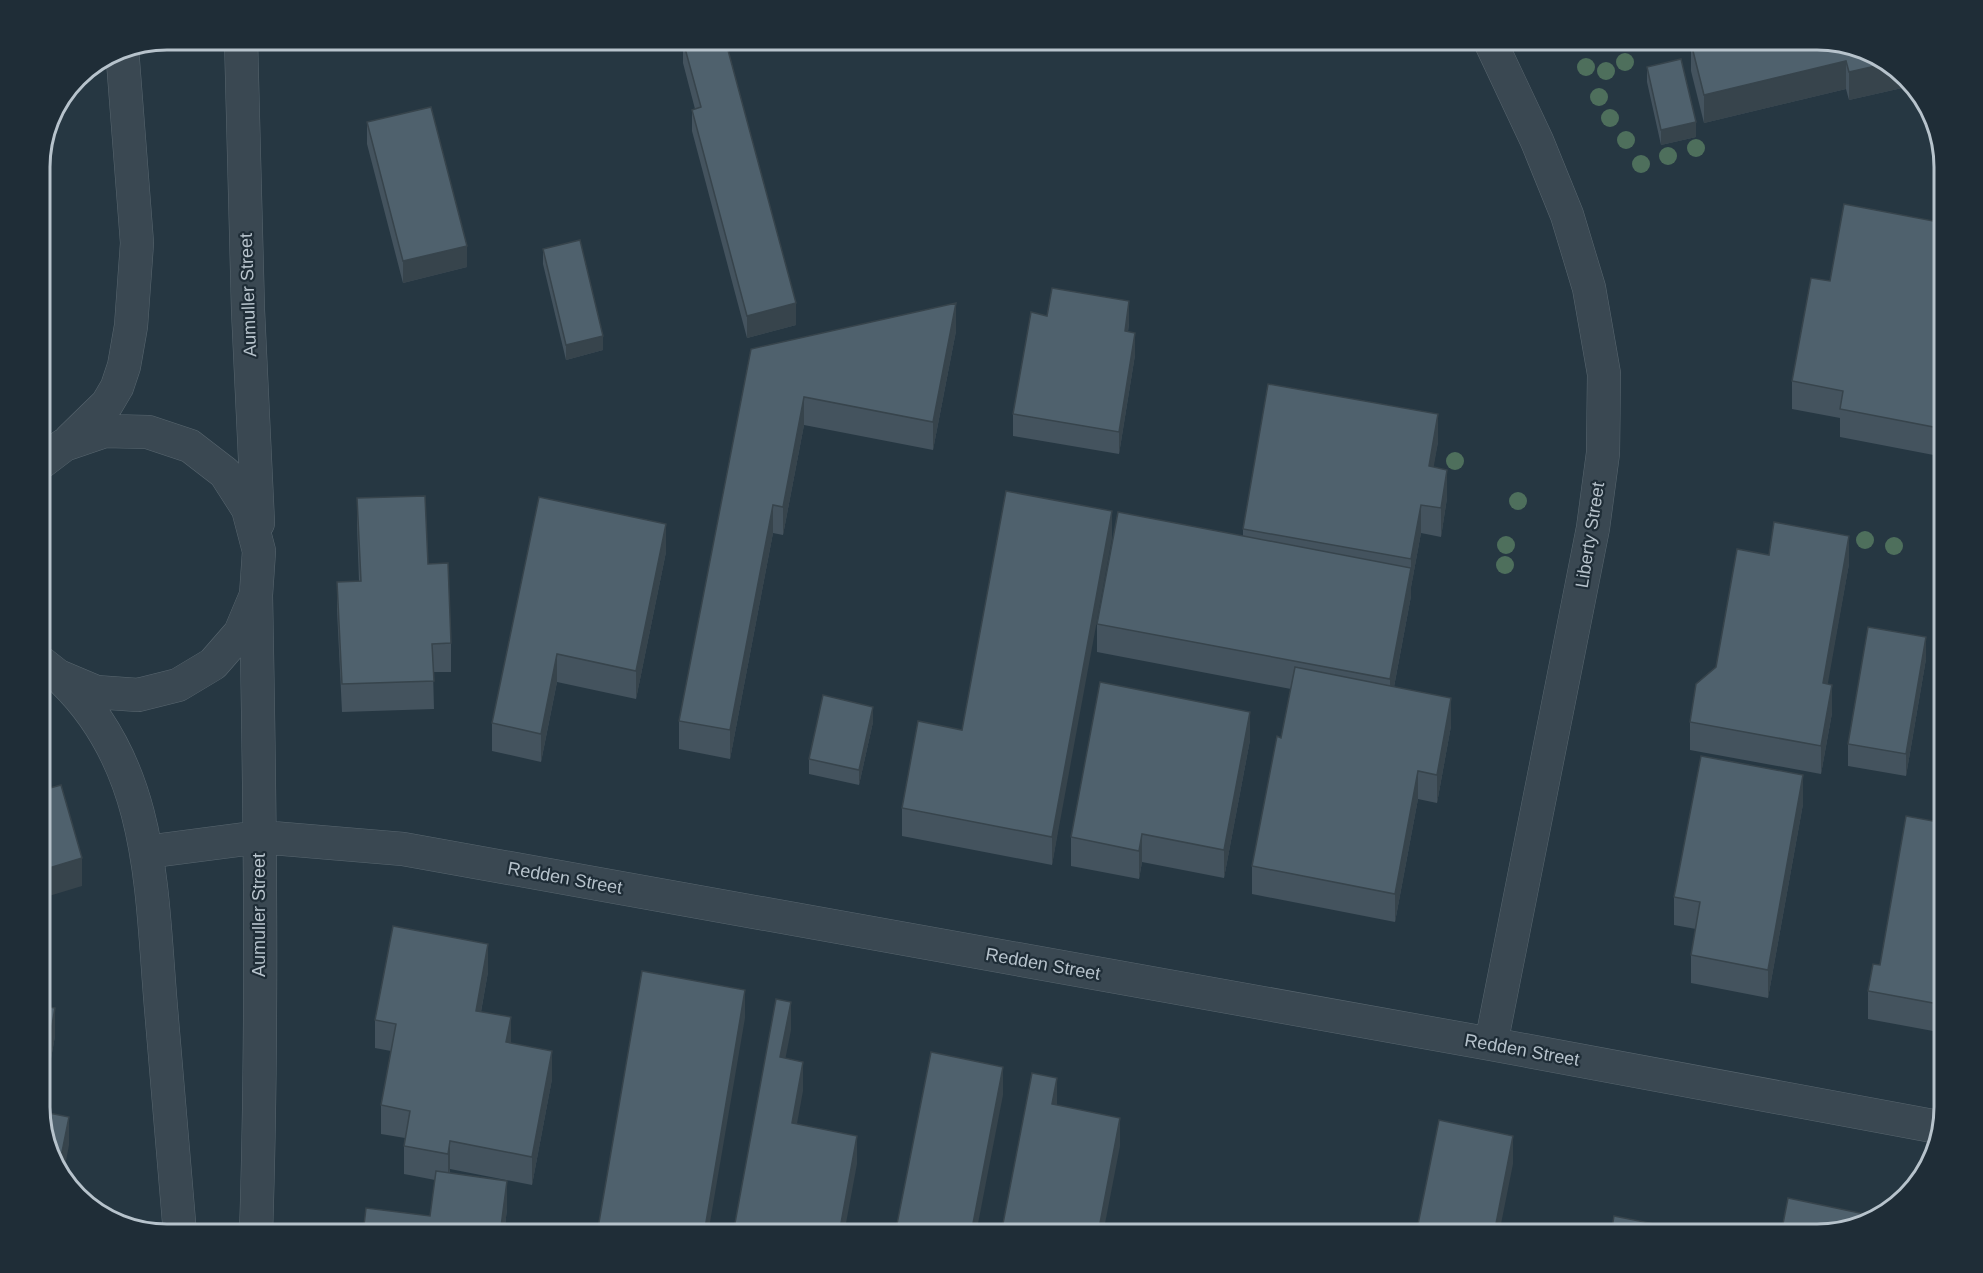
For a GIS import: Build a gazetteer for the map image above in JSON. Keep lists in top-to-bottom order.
{
  "streets": {
    "street": ["Aumuller Street", "Liberty Street", "Redden Street"]
  },
  "crossings": [
    ["Aumuller Street", "Redden Street"],
    ["Liberty Street", "Redden Street"]
  ]
}
